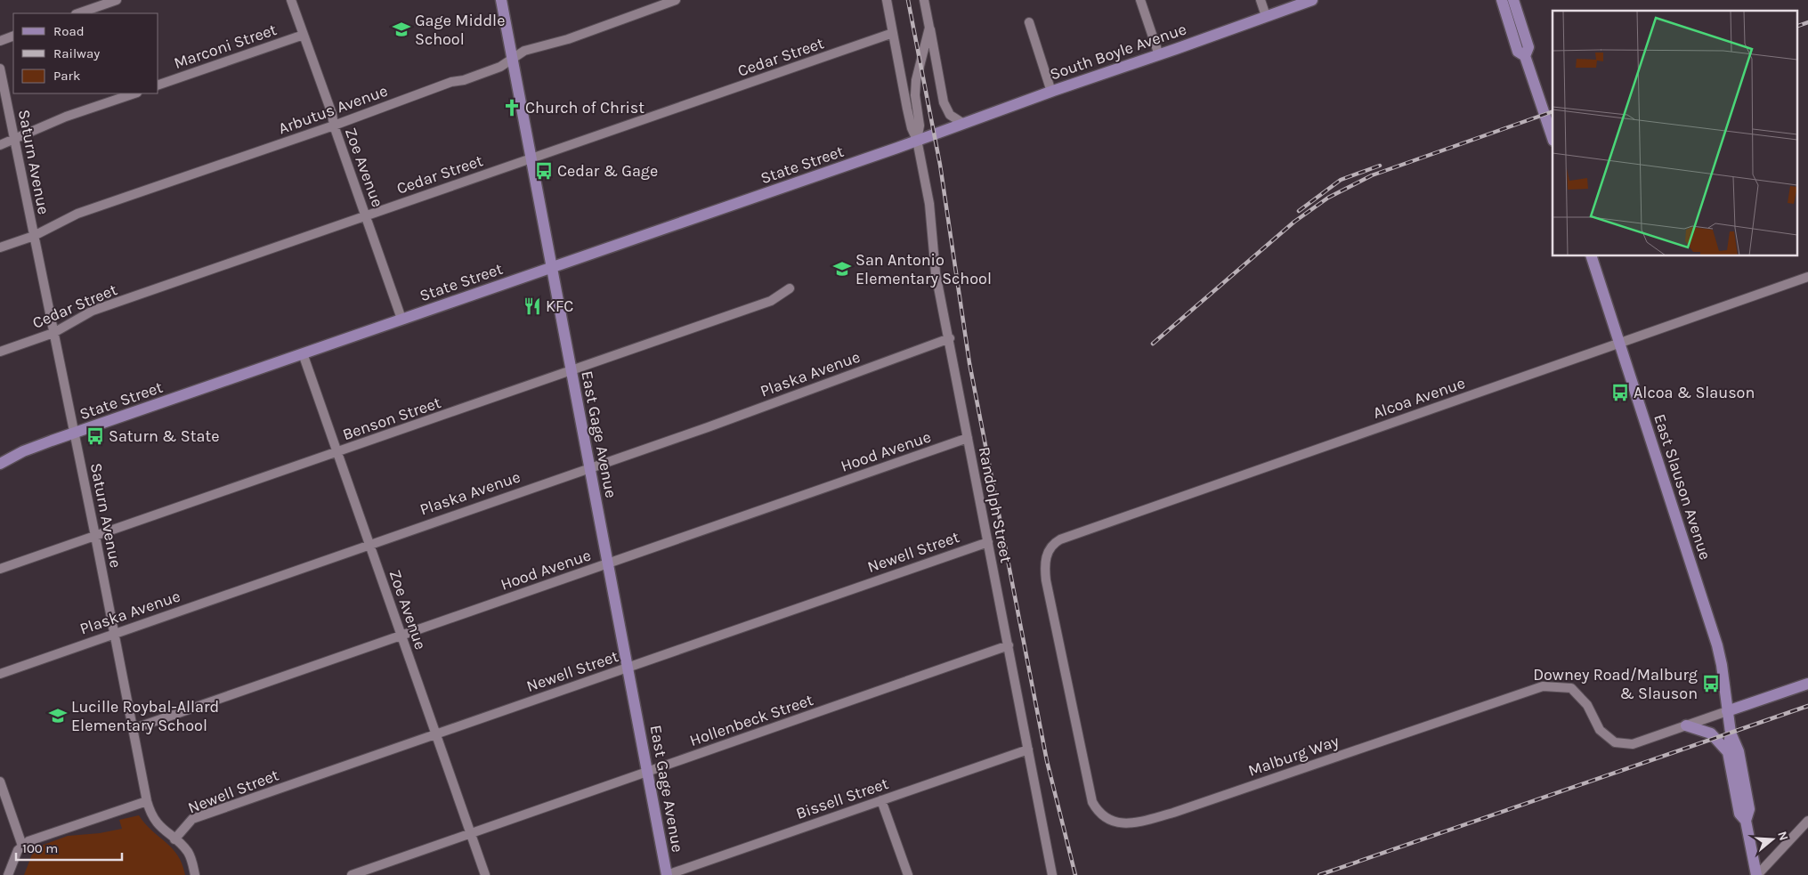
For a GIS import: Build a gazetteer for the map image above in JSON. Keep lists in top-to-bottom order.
{
  "streets": {
    "main road": [
      "South Boyle Avenue",
      "State Street",
      "East Gage Avenue",
      "East Slauson Avenue"
    ],
    "street": [
      "Marconi Street",
      "Cedar Street",
      "Arbutus Avenue",
      "Saturn Avenue",
      "Zoe Avenue",
      "Plaska Avenue",
      "Alcoa Avenue",
      "Benson Street",
      "Hood Avenue",
      "Randolph Street",
      "Newell Street",
      "Hollenbeck Street",
      "Malburg Way",
      "Bissell Street"
    ]
  },
  "crossings": [
    ["Marconi Street", "Zoe Avenue"],
    ["South Boyle Avenue", "State Street"],
    ["Cedar Street", "Saturn Avenue"],
    ["Cedar Street", "Zoe Avenue"],
    ["Cedar Street", "East Gage Avenue"],
    ["Cedar Street", "Randolph Street"],
    ["Arbutus Avenue", "Saturn Avenue"],
    ["Arbutus Avenue", "Zoe Avenue"],
    ["Arbutus Avenue", "East Gage Avenue"],
    ["Saturn Avenue", "State Street"],
    ["Saturn Avenue", "Plaska Avenue"],
    ["Saturn Avenue", "Benson Street"],
    ["Saturn Avenue", "Hood Avenue"],
    ["Saturn Avenue", "Newell Street"],
    ["State Street", "Zoe Avenue"],
    ["State Street", "East Gage Avenue"],
    ["State Street", "Randolph Street"],
    ["Zoe Avenue", "Plaska Avenue"],
    ["Zoe Avenue", "Benson Street"],
    ["Zoe Avenue", "Hood Avenue"],
    ["Zoe Avenue", "Newell Street"],
    ["Zoe Avenue", "Hollenbeck Street"],
    ["Plaska Avenue", "East Gage Avenue"],
    ["Plaska Avenue", "Randolph Street"],
    ["Alcoa Avenue", "East Slauson Avenue"],
    ["Alcoa Avenue", "Malburg Way"],
    ["Benson Street", "East Gage Avenue"],
    ["East Gage Avenue", "Hood Avenue"],
    ["East Gage Avenue", "Newell Street"],
    ["East Gage Avenue", "Hollenbeck Street"],
    ["East Gage Avenue", "Bissell Street"],
    ["Hood Avenue", "Randolph Street"],
    ["East Slauson Avenue", "Malburg Way"],
    ["Randolph Street", "Newell Street"],
    ["Randolph Street", "Hollenbeck Street"],
    ["Randolph Street", "Bissell Street"]
  ],
  "places": {
    "school or university": ["Gage Middle School", "San Antonio Elementary School", "Lucille Roybal-Allard Elementary School"],
    "church": ["Church of Christ"],
    "bus stop": [
      "Cedar & Gage",
      "Alcoa & Slauson",
      "Saturn & State",
      "Downey Road/Malburg & Slauson"
    ],
    "restaurant": ["KFC"]
  },
  "legend": ["Road", "Railway", "Park"],
  "scale_bar": "100 m",
  "north": "right"
}
